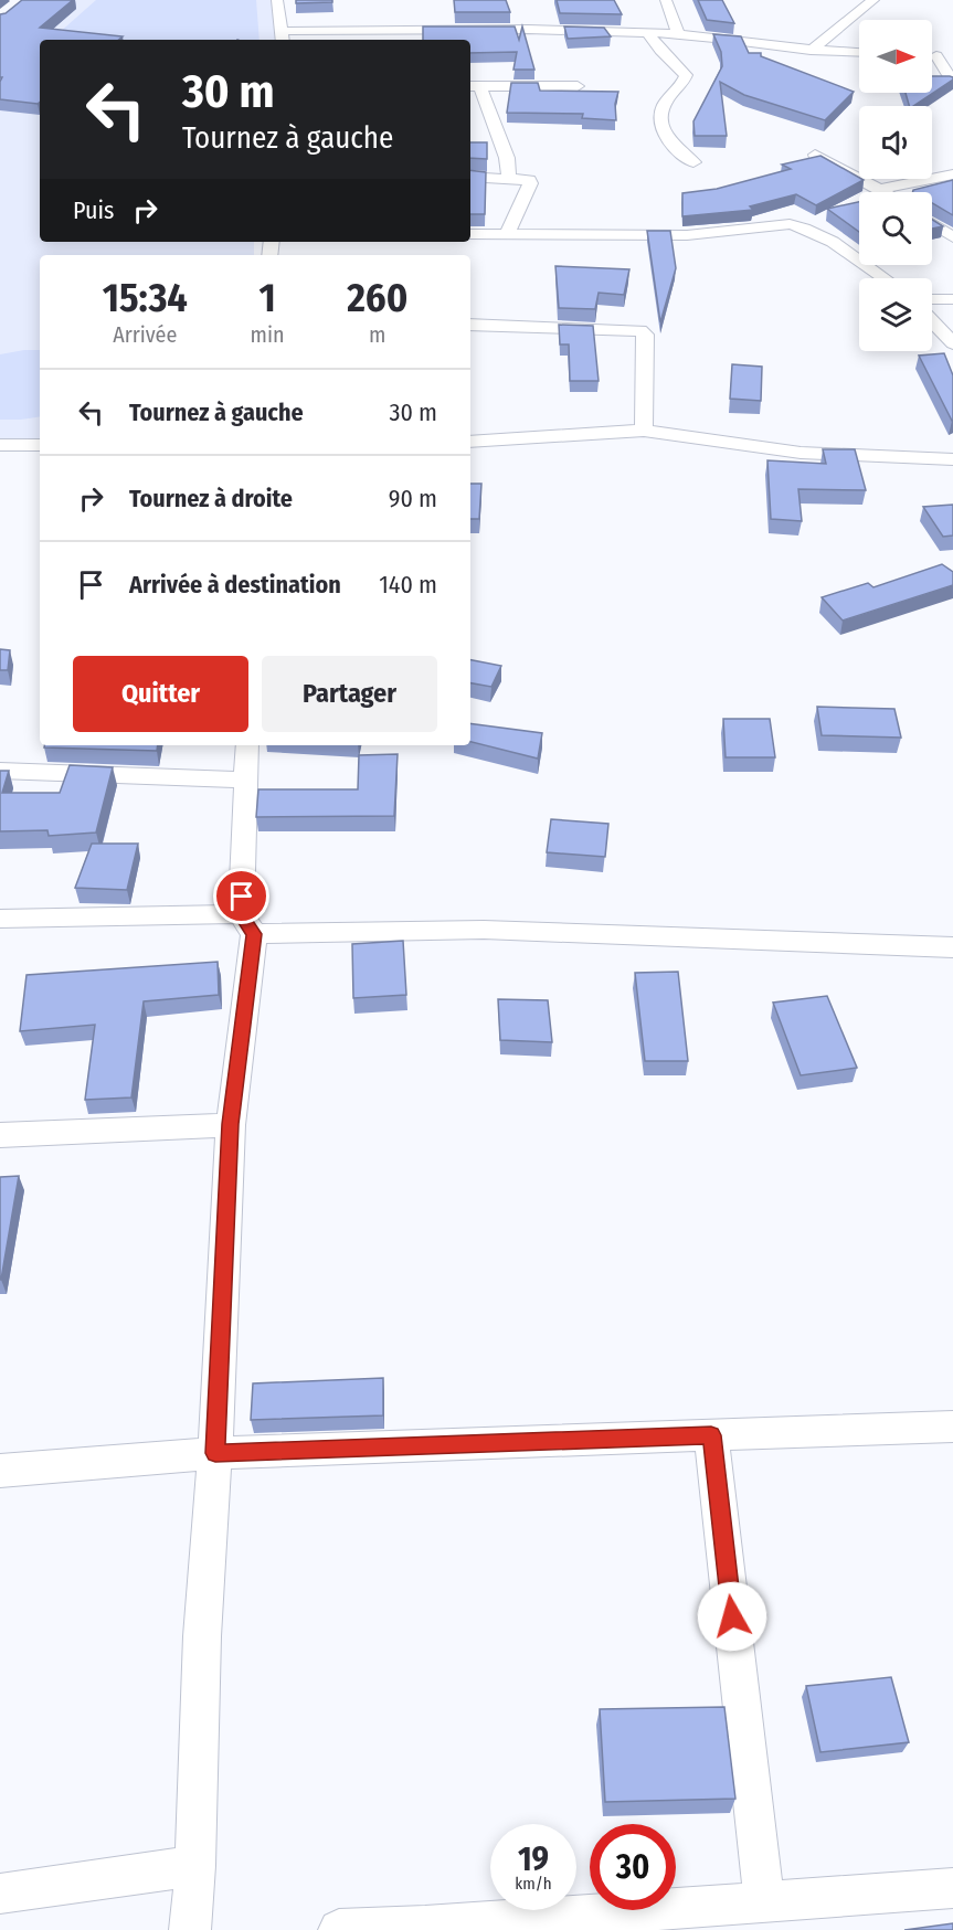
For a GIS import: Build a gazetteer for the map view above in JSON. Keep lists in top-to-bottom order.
{
  "north": "right",
  "page": {
    "turn": ["30 m", "Tournez à gauche"],
    "then": "Puis",
    "eta": [
      "15:34",
      "Arrivée",
      "1",
      "min",
      "260",
      "m"
    ],
    "list": [
      {
        "name": "Tournez à gauche",
        "value": "30 m"
      },
      {
        "name": "Tournez à droite",
        "value": "90 m"
      },
      {
        "name": "Arrivée à destination",
        "value": "140 m"
      }
    ],
    "buttons": ["Quitter", "Partager"],
    "speed": "19 km/h",
    "limit": "30"
  }
}
